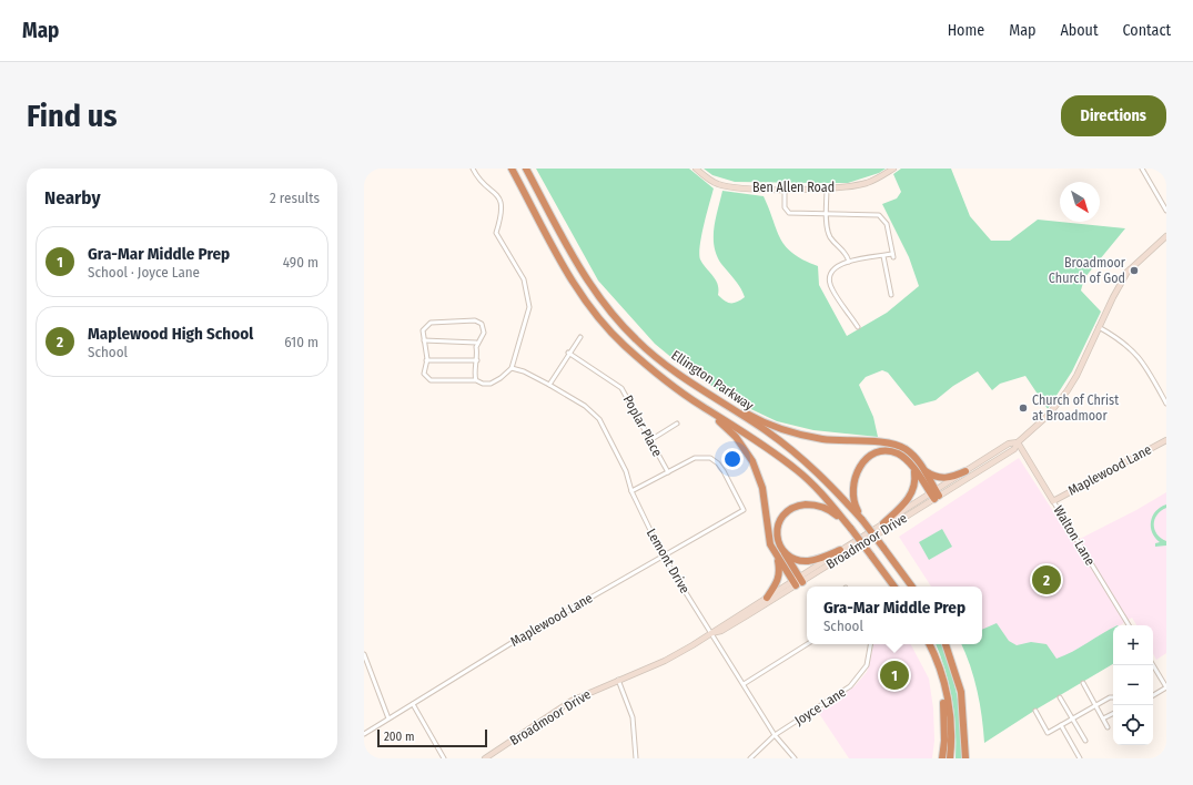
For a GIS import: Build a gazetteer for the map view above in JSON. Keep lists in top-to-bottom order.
{
  "streets": {
    "highway": ["Ellington Parkway"],
    "main road": [
      "Ben Allen Road",
      "Maplewood Lane",
      "Walton Lane",
      "Broadmoor Drive"
    ],
    "street": ["Poplar Place", "Lemont Drive", "Joyce Lane"]
  },
  "crossings": [
    ["Poplar Place", "Maplewood Lane"],
    ["Maplewood Lane", "Walton Lane"],
    ["Maplewood Lane", "Lemont Drive"],
    ["Walton Lane", "Broadmoor Drive"],
    ["Broadmoor Drive", "Lemont Drive"],
    ["Lemont Drive", "Joyce Lane"]
  ],
  "places": ["Broadmoor Church of God", "Church of Christ at Broadmoor"],
  "scale_bar": "200 m",
  "north": "bottom right",
  "page": {
    "header": "Map",
    "nav": [
      "Home",
      "Map",
      "About",
      "Contact"
    ],
    "buttons": "Directions",
    "title": "Find us",
    "heading": ["Nearby", "2 results"],
    "list": [
      {
        "mark": "1",
        "name": "Gra-Mar Middle Prep",
        "note": "School · Joyce Lane",
        "value": "490 m"
      },
      {
        "mark": "2",
        "name": "Maplewood High School",
        "note": "School",
        "value": "610 m"
      }
    ],
    "pins": ["2", "1"],
    "popup": ["Gra-Mar Middle Prep", "School"],
    "map_buttons": ["+", "−"],
    "scale": "200 m"
  }
}
